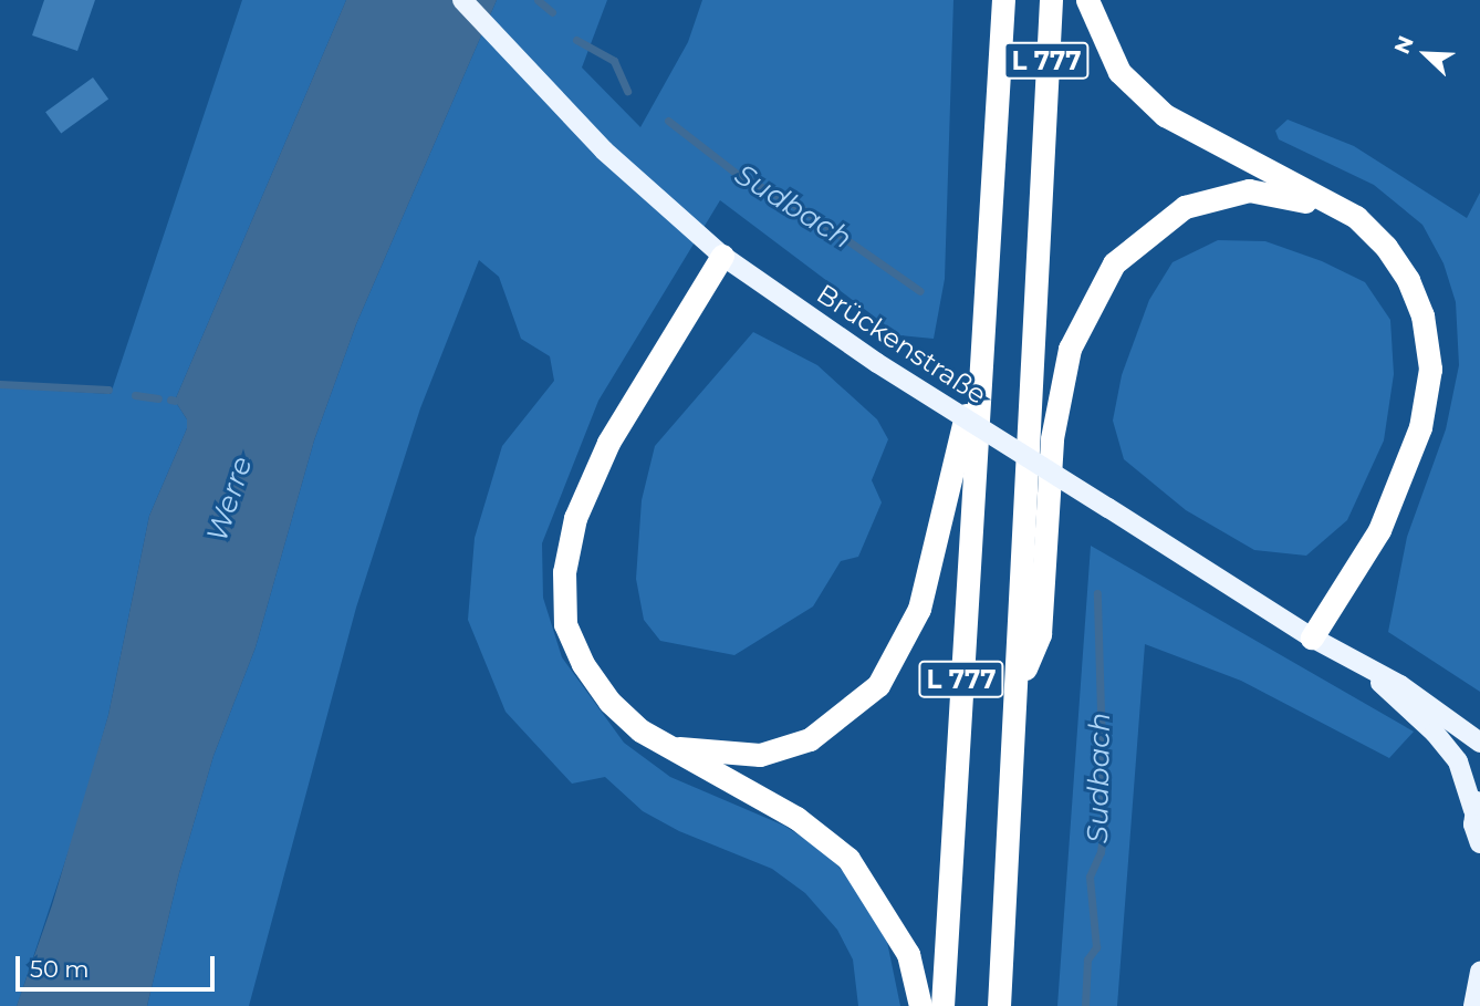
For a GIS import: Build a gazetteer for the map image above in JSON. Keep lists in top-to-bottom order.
{
  "streets": {
    "highway": ["L 777"],
    "main road": ["Brückenstraße"]
  },
  "crossings": [
    ["L 777", "Brückenstraße"]
  ],
  "water": ["Sudbach", "Werre"],
  "scale_bar": "50 m",
  "north": "top left"
}
